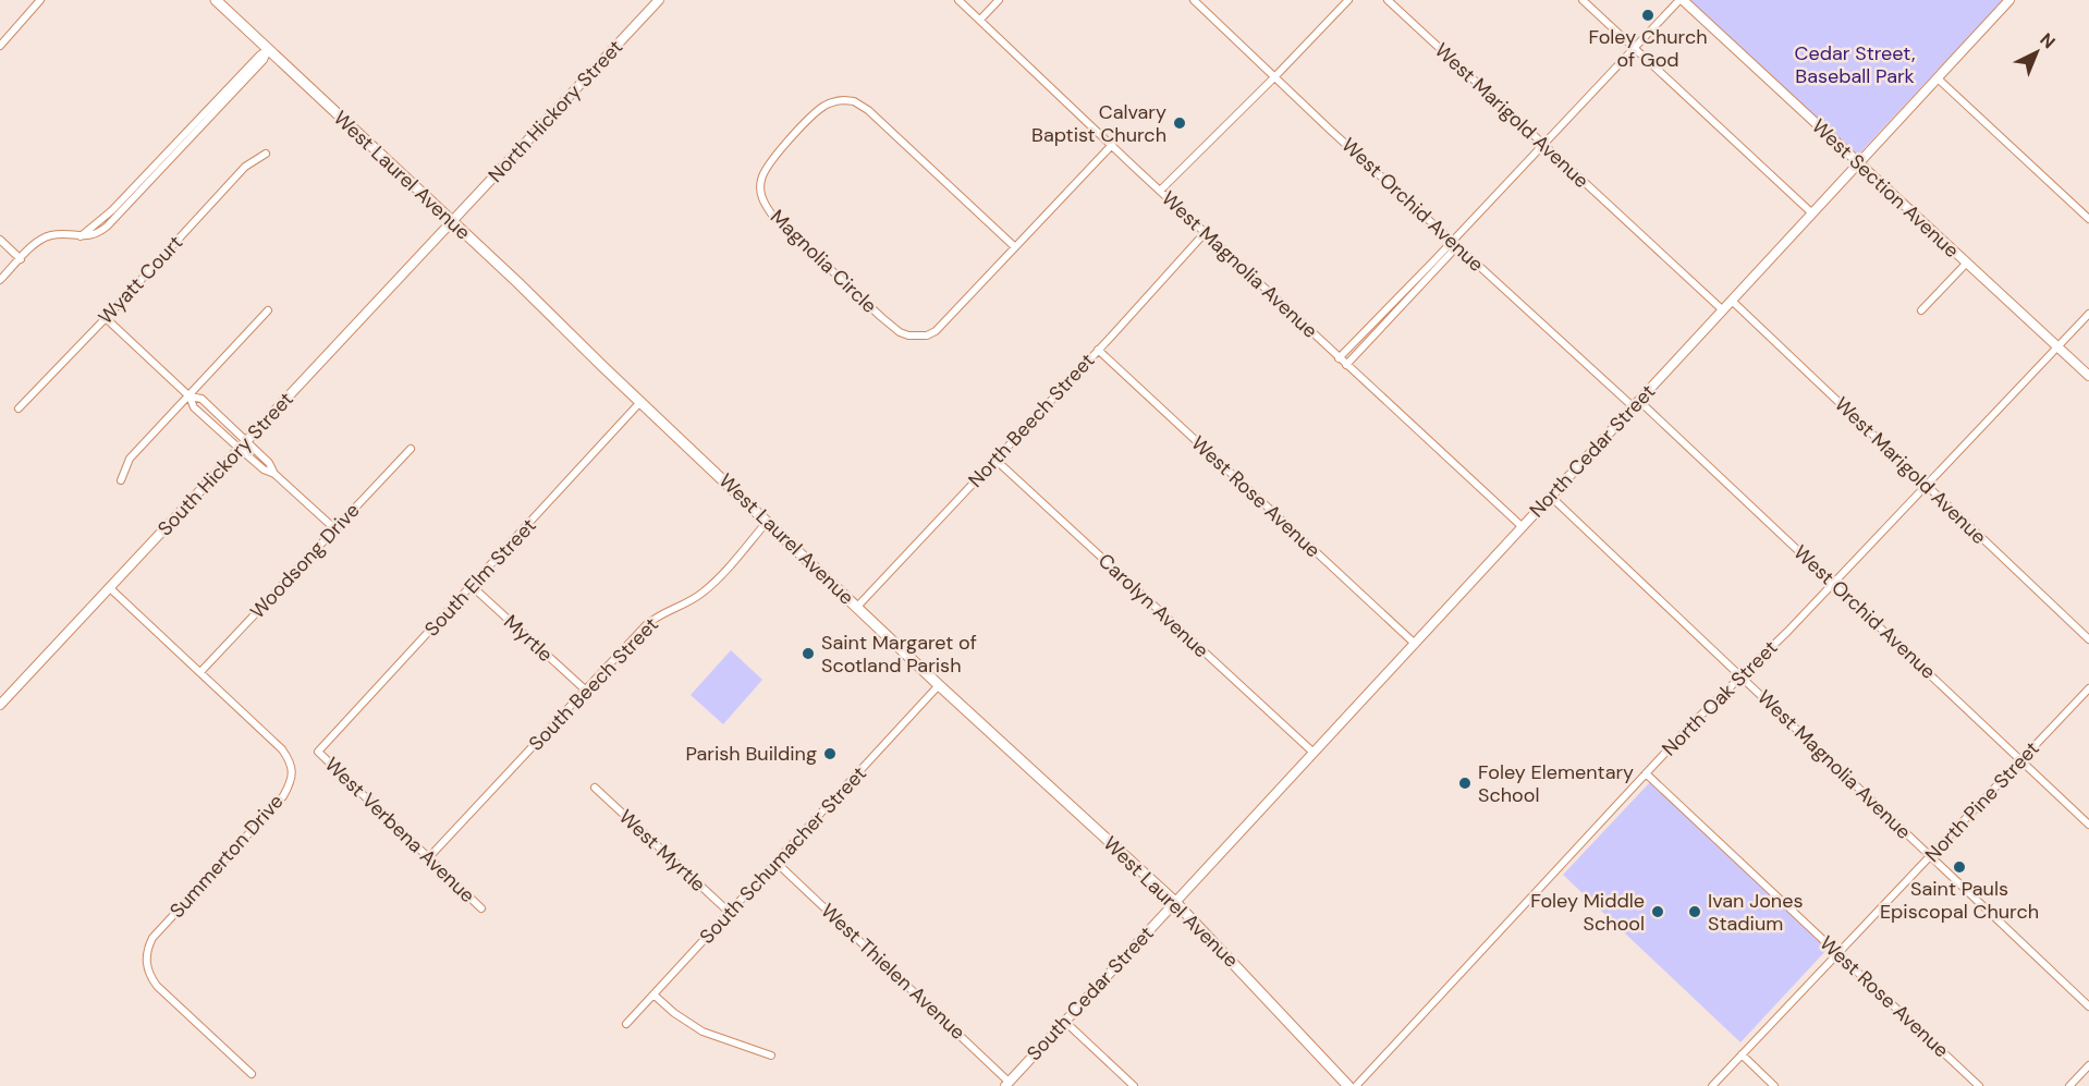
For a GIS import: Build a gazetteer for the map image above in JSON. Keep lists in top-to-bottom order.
{
  "streets": {
    "main road": ["West Laurel Avenue"],
    "street": [
      "North Hickory Street",
      "West Marigold Avenue",
      "West Section Avenue",
      "West Orchid Avenue",
      "Magnolia Circle",
      "West Magnolia Avenue",
      "Wyatt Court",
      "North Beech Street",
      "North Cedar Street",
      "South Hickory Street",
      "West Rose Avenue",
      "Woodsong Drive",
      "South Elm Street",
      "Carolyn Avenue",
      "Myrtle",
      "South Beech Street",
      "North Oak Street",
      "North Pine Street",
      "West Verbena Avenue",
      "West Myrtle",
      "South Schumacher Street",
      "Summerton Drive",
      "West Thielen Avenue",
      "South Cedar Street"
    ]
  },
  "crossings": [
    ["North Hickory Street", "West Laurel Avenue"],
    ["North Hickory Street", "South Hickory Street"],
    ["West Marigold Avenue", "North Cedar Street"],
    ["West Marigold Avenue", "North Oak Street"],
    ["West Laurel Avenue", "North Beech Street"],
    ["West Laurel Avenue", "North Cedar Street"],
    ["West Laurel Avenue", "South Hickory Street"],
    ["West Laurel Avenue", "South Elm Street"],
    ["West Laurel Avenue", "South Beech Street"],
    ["West Laurel Avenue", "South Schumacher Street"],
    ["West Laurel Avenue", "South Cedar Street"],
    ["West Section Avenue", "North Cedar Street"],
    ["West Section Avenue", "North Oak Street"],
    ["West Orchid Avenue", "North Cedar Street"],
    ["West Orchid Avenue", "North Oak Street"],
    ["West Orchid Avenue", "North Pine Street"],
    ["Magnolia Circle", "West Magnolia Avenue"],
    ["West Magnolia Avenue", "North Beech Street"],
    ["West Magnolia Avenue", "North Cedar Street"],
    ["West Magnolia Avenue", "North Oak Street"],
    ["West Magnolia Avenue", "North Pine Street"],
    ["North Beech Street", "West Rose Avenue"],
    ["North Beech Street", "Carolyn Avenue"],
    ["North Cedar Street", "West Rose Avenue"],
    ["North Cedar Street", "Carolyn Avenue"],
    ["North Cedar Street", "South Cedar Street"],
    ["South Hickory Street", "Summerton Drive"],
    ["West Rose Avenue", "North Oak Street"],
    ["West Rose Avenue", "North Pine Street"],
    ["Woodsong Drive", "Summerton Drive"],
    ["South Elm Street", "Myrtle"],
    ["South Elm Street", "West Verbena Avenue"],
    ["Myrtle", "South Beech Street"],
    ["South Beech Street", "West Verbena Avenue"],
    ["West Myrtle", "South Schumacher Street"],
    ["South Schumacher Street", "West Thielen Avenue"],
    ["West Thielen Avenue", "South Cedar Street"]
  ],
  "parks": ["Cedar Street, Baseball Park"],
  "places": [
    "Foley Church of God",
    "Calvary Baptist Church",
    "Saint Margaret of Scotland Parish",
    "Parish Building",
    "Foley Elementary School",
    "Saint Pauls Episcopal Church",
    "Foley Middle School",
    "Ivan Jones Stadium"
  ],
  "north": "top right"
}
